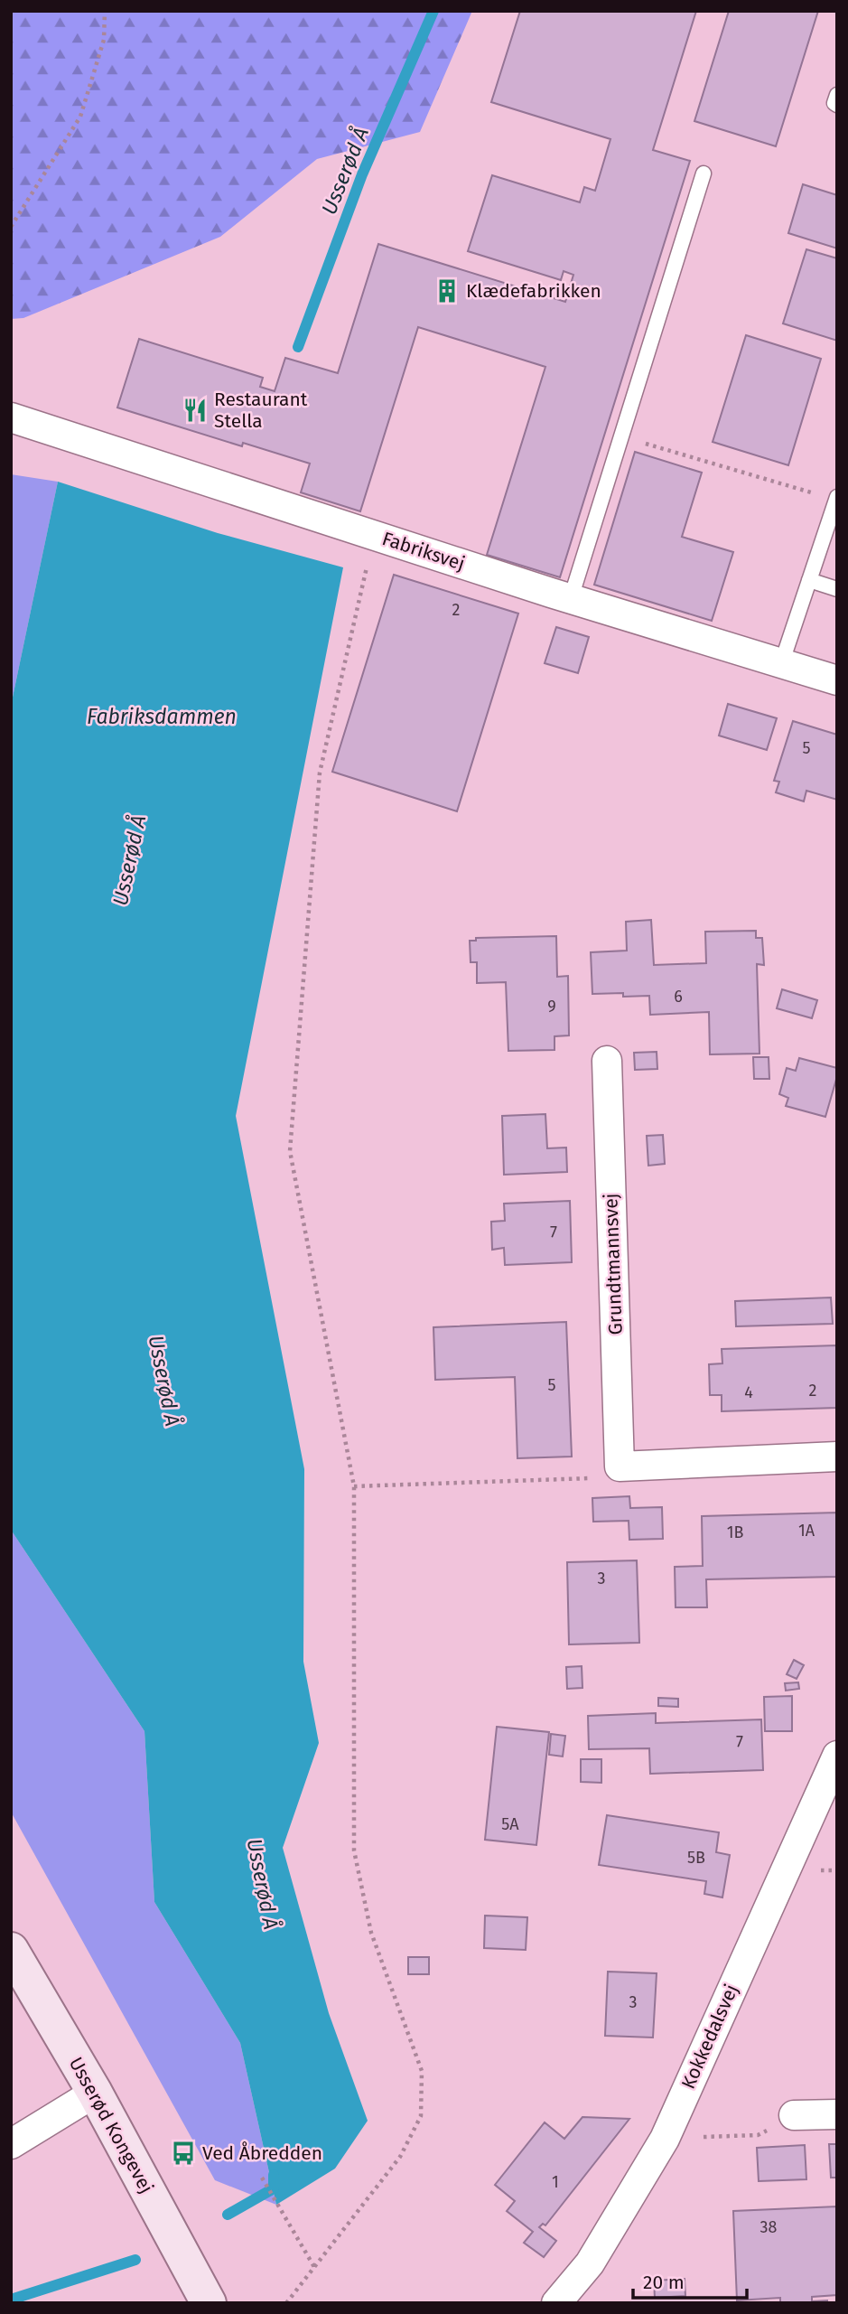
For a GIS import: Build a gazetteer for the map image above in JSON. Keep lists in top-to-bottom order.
{
  "streets": {
    "main road": ["Usserød Kongevej"],
    "street": ["Fabriksvej", "Grundtmannsvej", "Kokkedalsvej"]
  },
  "water": ["Usserød Å", "Fabriksdammen"],
  "places": {
    "building": ["Klædefabrikken"],
    "restaurant": ["Restaurant Stella"],
    "bus stop": ["Ved Åbredden"]
  },
  "house_numbers": [
    "2",
    "5",
    "6",
    "9",
    "7",
    "5",
    "2",
    "4",
    "1A",
    "1B",
    "3",
    "7",
    "5A",
    "5B",
    "3",
    "1",
    "38"
  ],
  "scale_bar": "20 m"
}
